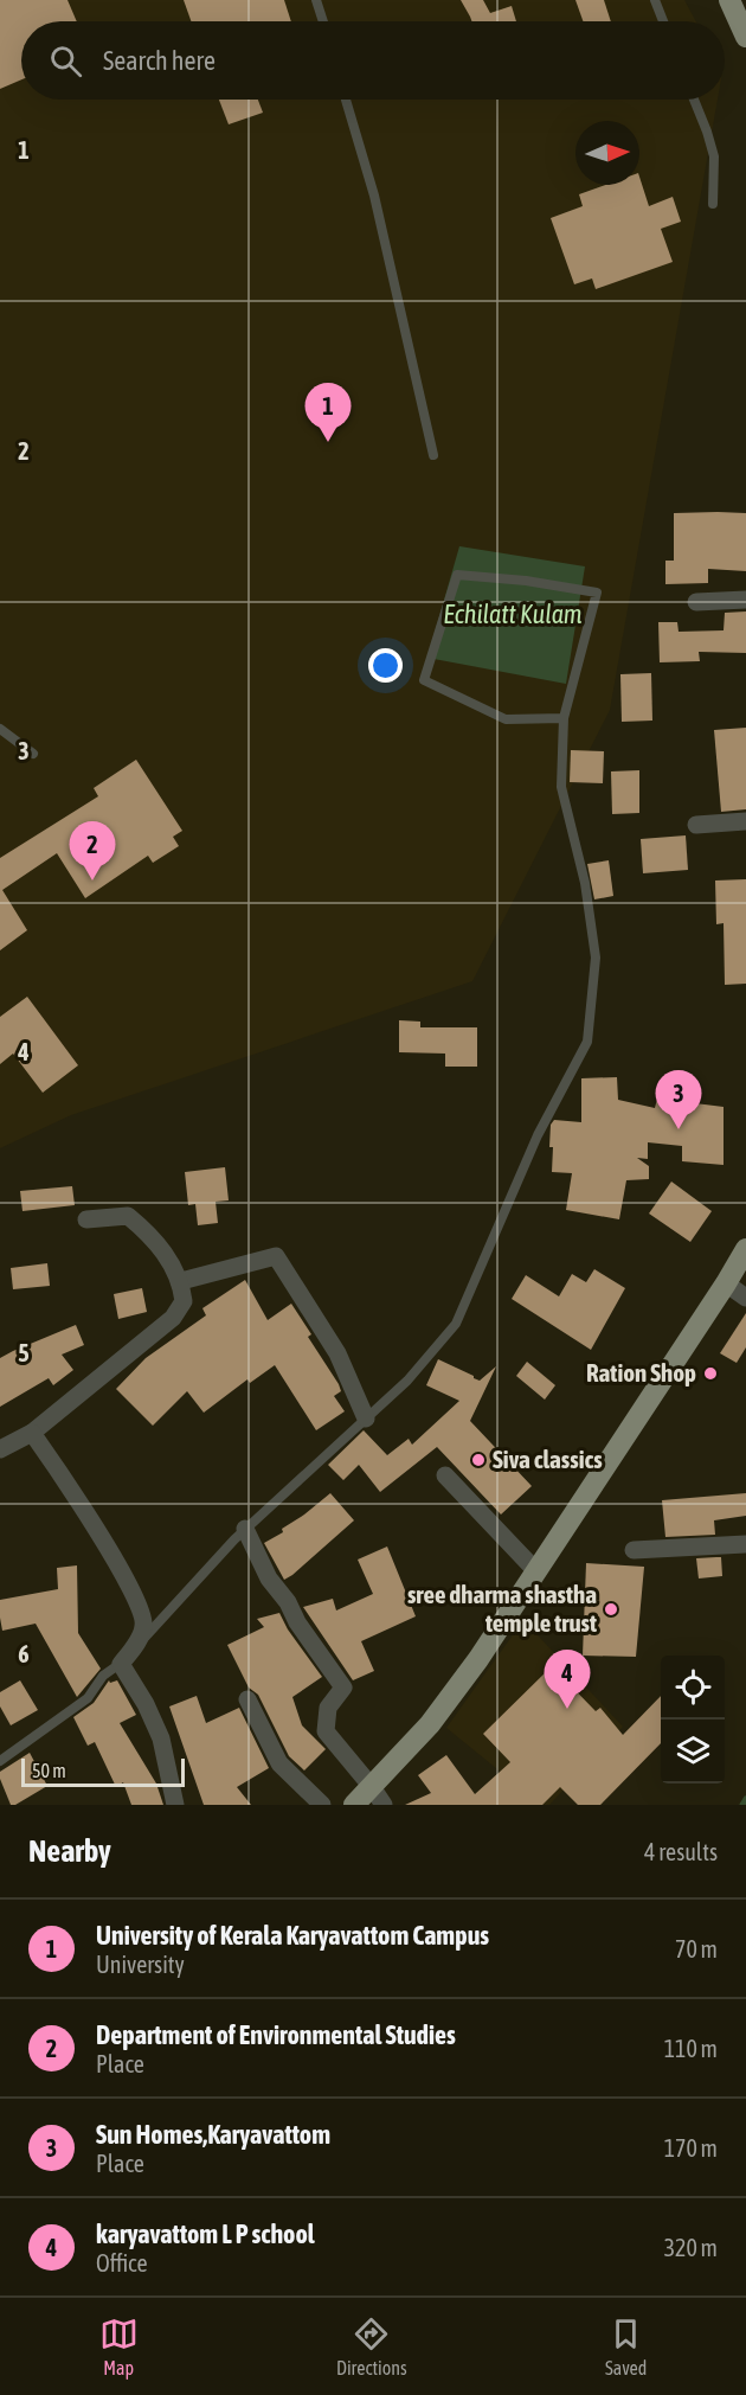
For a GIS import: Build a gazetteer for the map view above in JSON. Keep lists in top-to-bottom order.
{
  "water": ["Echilatt Kulam"],
  "places": ["Ration Shop", "Siva classics", "sree dharma shastha temple trust"],
  "scale_bar": "50 m",
  "north": "right",
  "page": {
    "search": "Search here",
    "pins": [
      "1",
      "2",
      "3",
      "4"
    ],
    "scale": "50 m",
    "heading": ["Nearby", "4 results"],
    "list": [
      {
        "mark": "1",
        "name": "University of Kerala Karyavattom Campus",
        "note": "University",
        "value": "70 m"
      },
      {
        "mark": "2",
        "name": "Department of Environmental Studies",
        "note": "Place",
        "value": "110 m"
      },
      {
        "mark": "3",
        "name": "Sun Homes,Karyavattom",
        "note": "Place",
        "value": "170 m"
      },
      {
        "mark": "4",
        "name": "karyavattom L P school",
        "note": "Office",
        "value": "320 m"
      }
    ],
    "nav": ["Map", "Directions", "Saved"]
  },
  "grid": {
    "rows": [
      "1",
      "2",
      "3",
      "4",
      "5",
      "6"
    ]
  }
}
